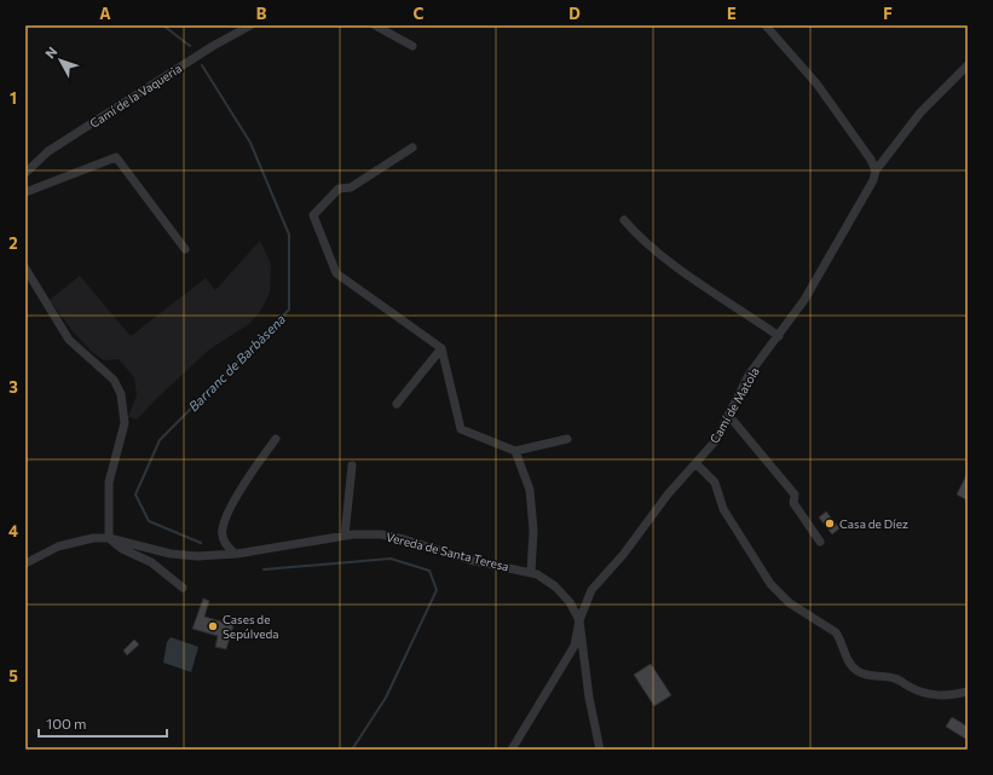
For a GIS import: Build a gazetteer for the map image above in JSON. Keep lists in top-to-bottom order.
{
  "streets": {
    "street": ["Camí de la Vaqueria", "Camí de Matola", "Vereda de Santa Teresa"]
  },
  "crossings": [
    ["Camí de Matola", "Vereda de Santa Teresa"]
  ],
  "water": ["Barranc de Barbàsena"],
  "places": ["Casa de Díez", "Cases de Sepúlveda"],
  "scale_bar": "100 m",
  "north": "top left",
  "grid": {
    "columns": [
      "A",
      "B",
      "C",
      "D",
      "E",
      "F"
    ],
    "rows": [
      "1",
      "2",
      "3",
      "4",
      "5"
    ]
  }
}
